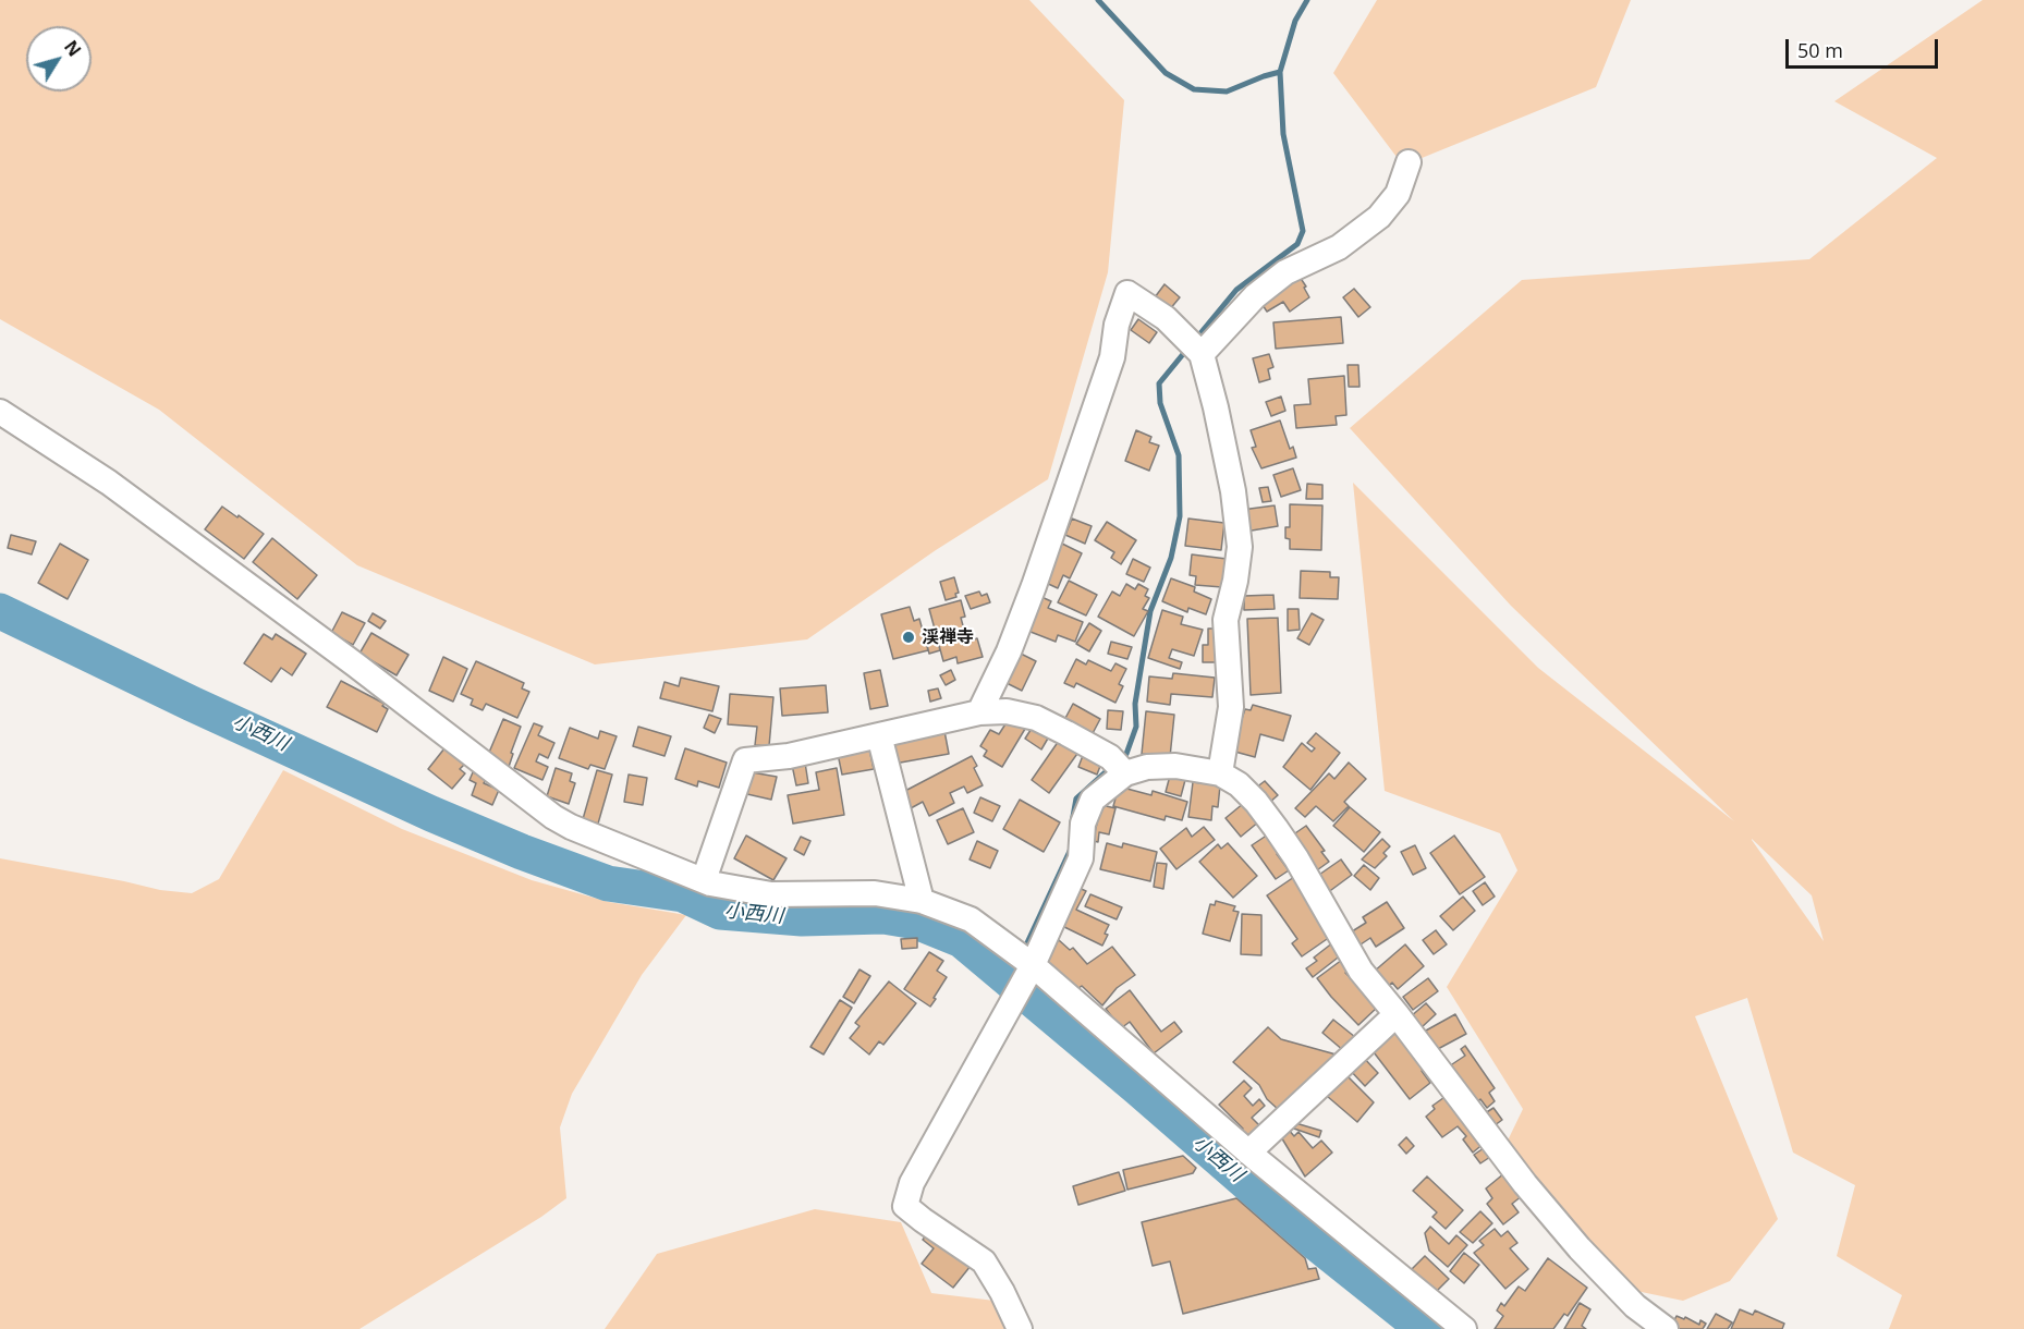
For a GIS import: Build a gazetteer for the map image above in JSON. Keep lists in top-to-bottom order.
{
  "water": ["小西川"],
  "places": ["渓禅寺"],
  "scale_bar": "50 m",
  "north": "top right"
}
